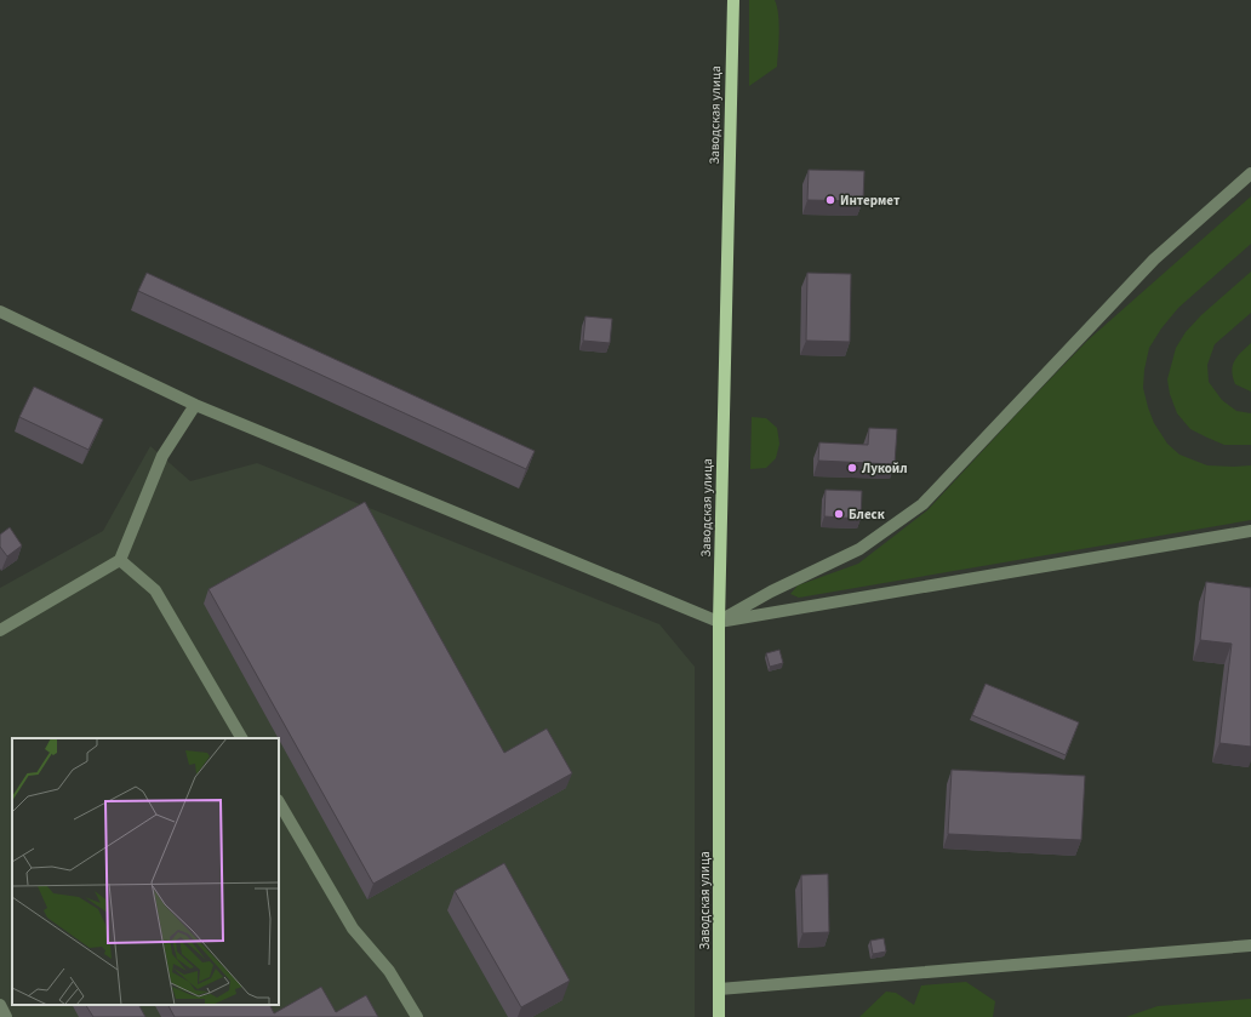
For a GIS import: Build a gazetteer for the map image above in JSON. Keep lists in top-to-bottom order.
{
  "streets": {
    "main road": ["Заводская улица"]
  },
  "places": ["Интермет", "Лукойл", "Блеск"]
}
